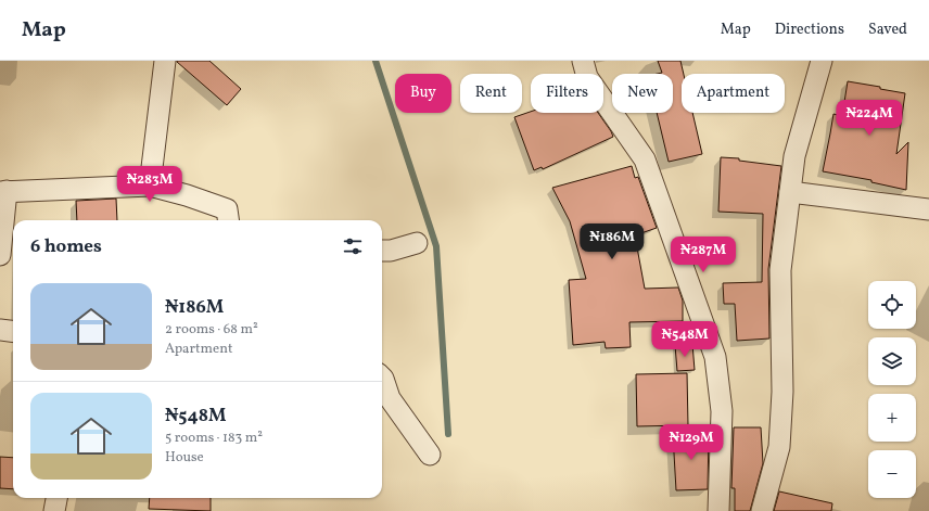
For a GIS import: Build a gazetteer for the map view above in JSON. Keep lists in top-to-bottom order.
{
  "page": {
    "header": "Map",
    "nav": ["Map", "Directions", "Saved"],
    "chip": [
      "Buy",
      "Rent",
      "Filters",
      "New",
      "Apartment"
    ],
    "price": [
      "₦224M",
      "₦283M",
      "₦186M",
      "₦287M",
      "₦548M",
      "₦129M"
    ],
    "heading": "6 homes",
    "list": [
      {
        "name": "₦186M",
        "note": "2 rooms · 68 m² · Apartment"
      },
      {
        "name": "₦548M",
        "note": "5 rooms · 183 m² · House"
      }
    ],
    "map_buttons": ["+", "−"]
  }
}
